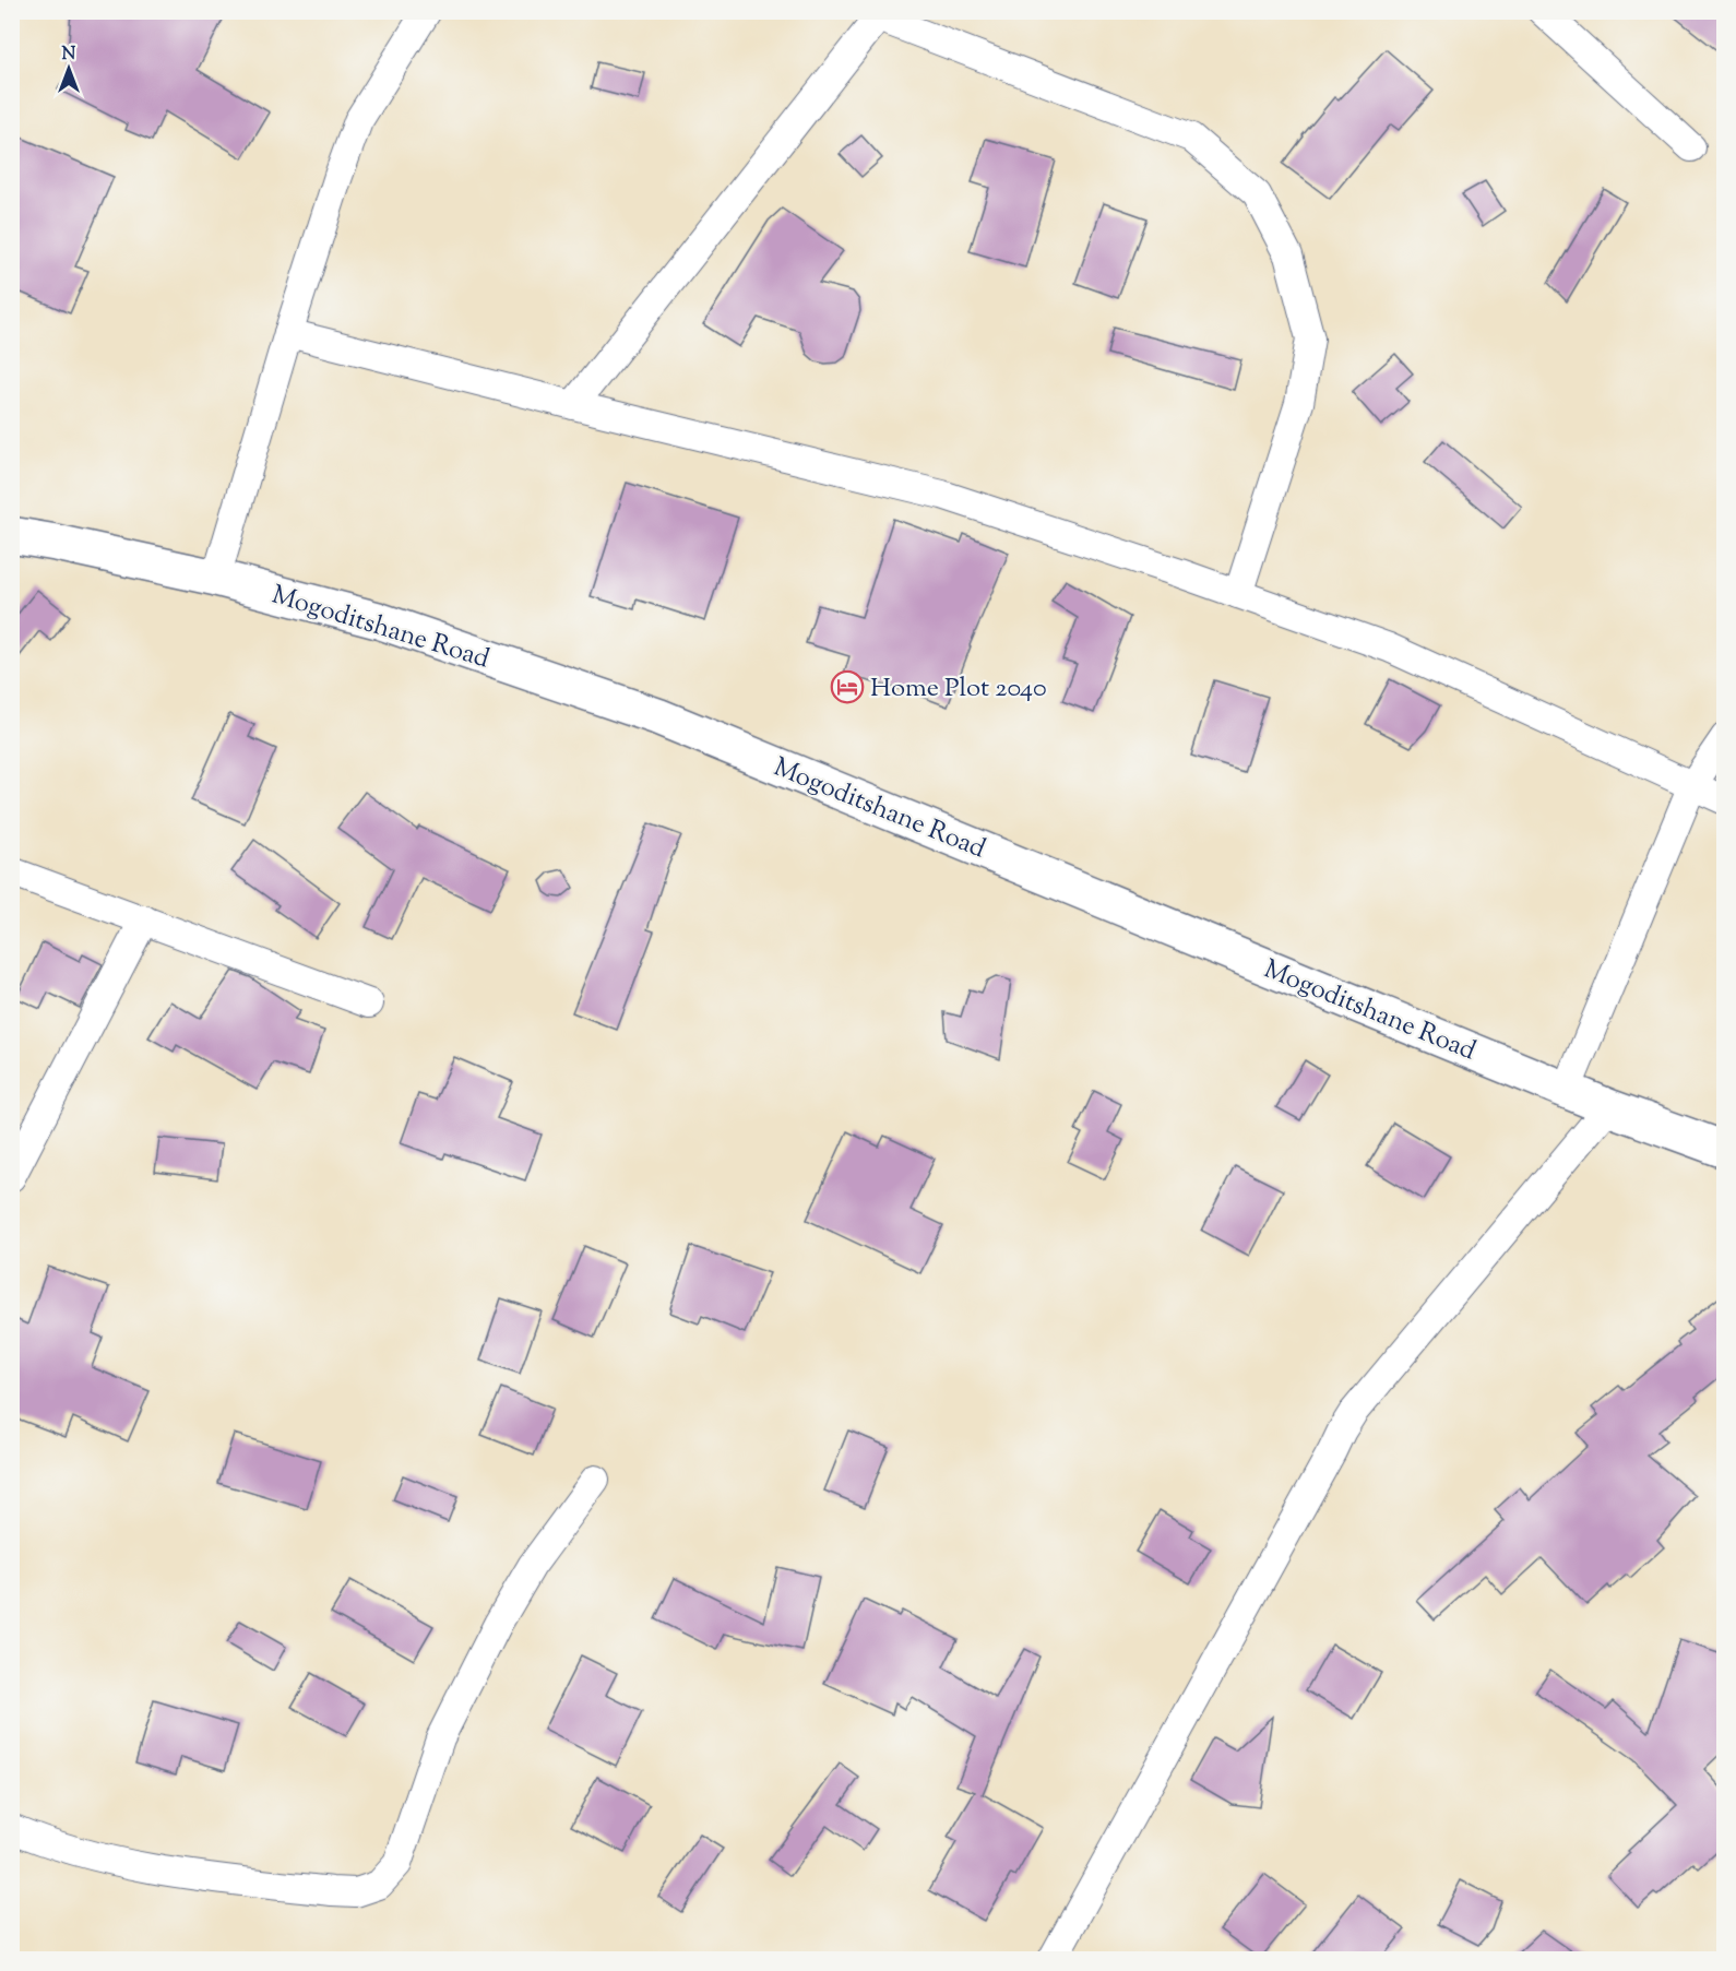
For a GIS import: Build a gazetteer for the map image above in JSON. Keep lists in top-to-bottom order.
{
  "streets": {
    "main road": ["Mogoditshane Road"]
  },
  "places": {
    "hotel": ["Home Plot 2040"]
  },
  "north": "top"
}
